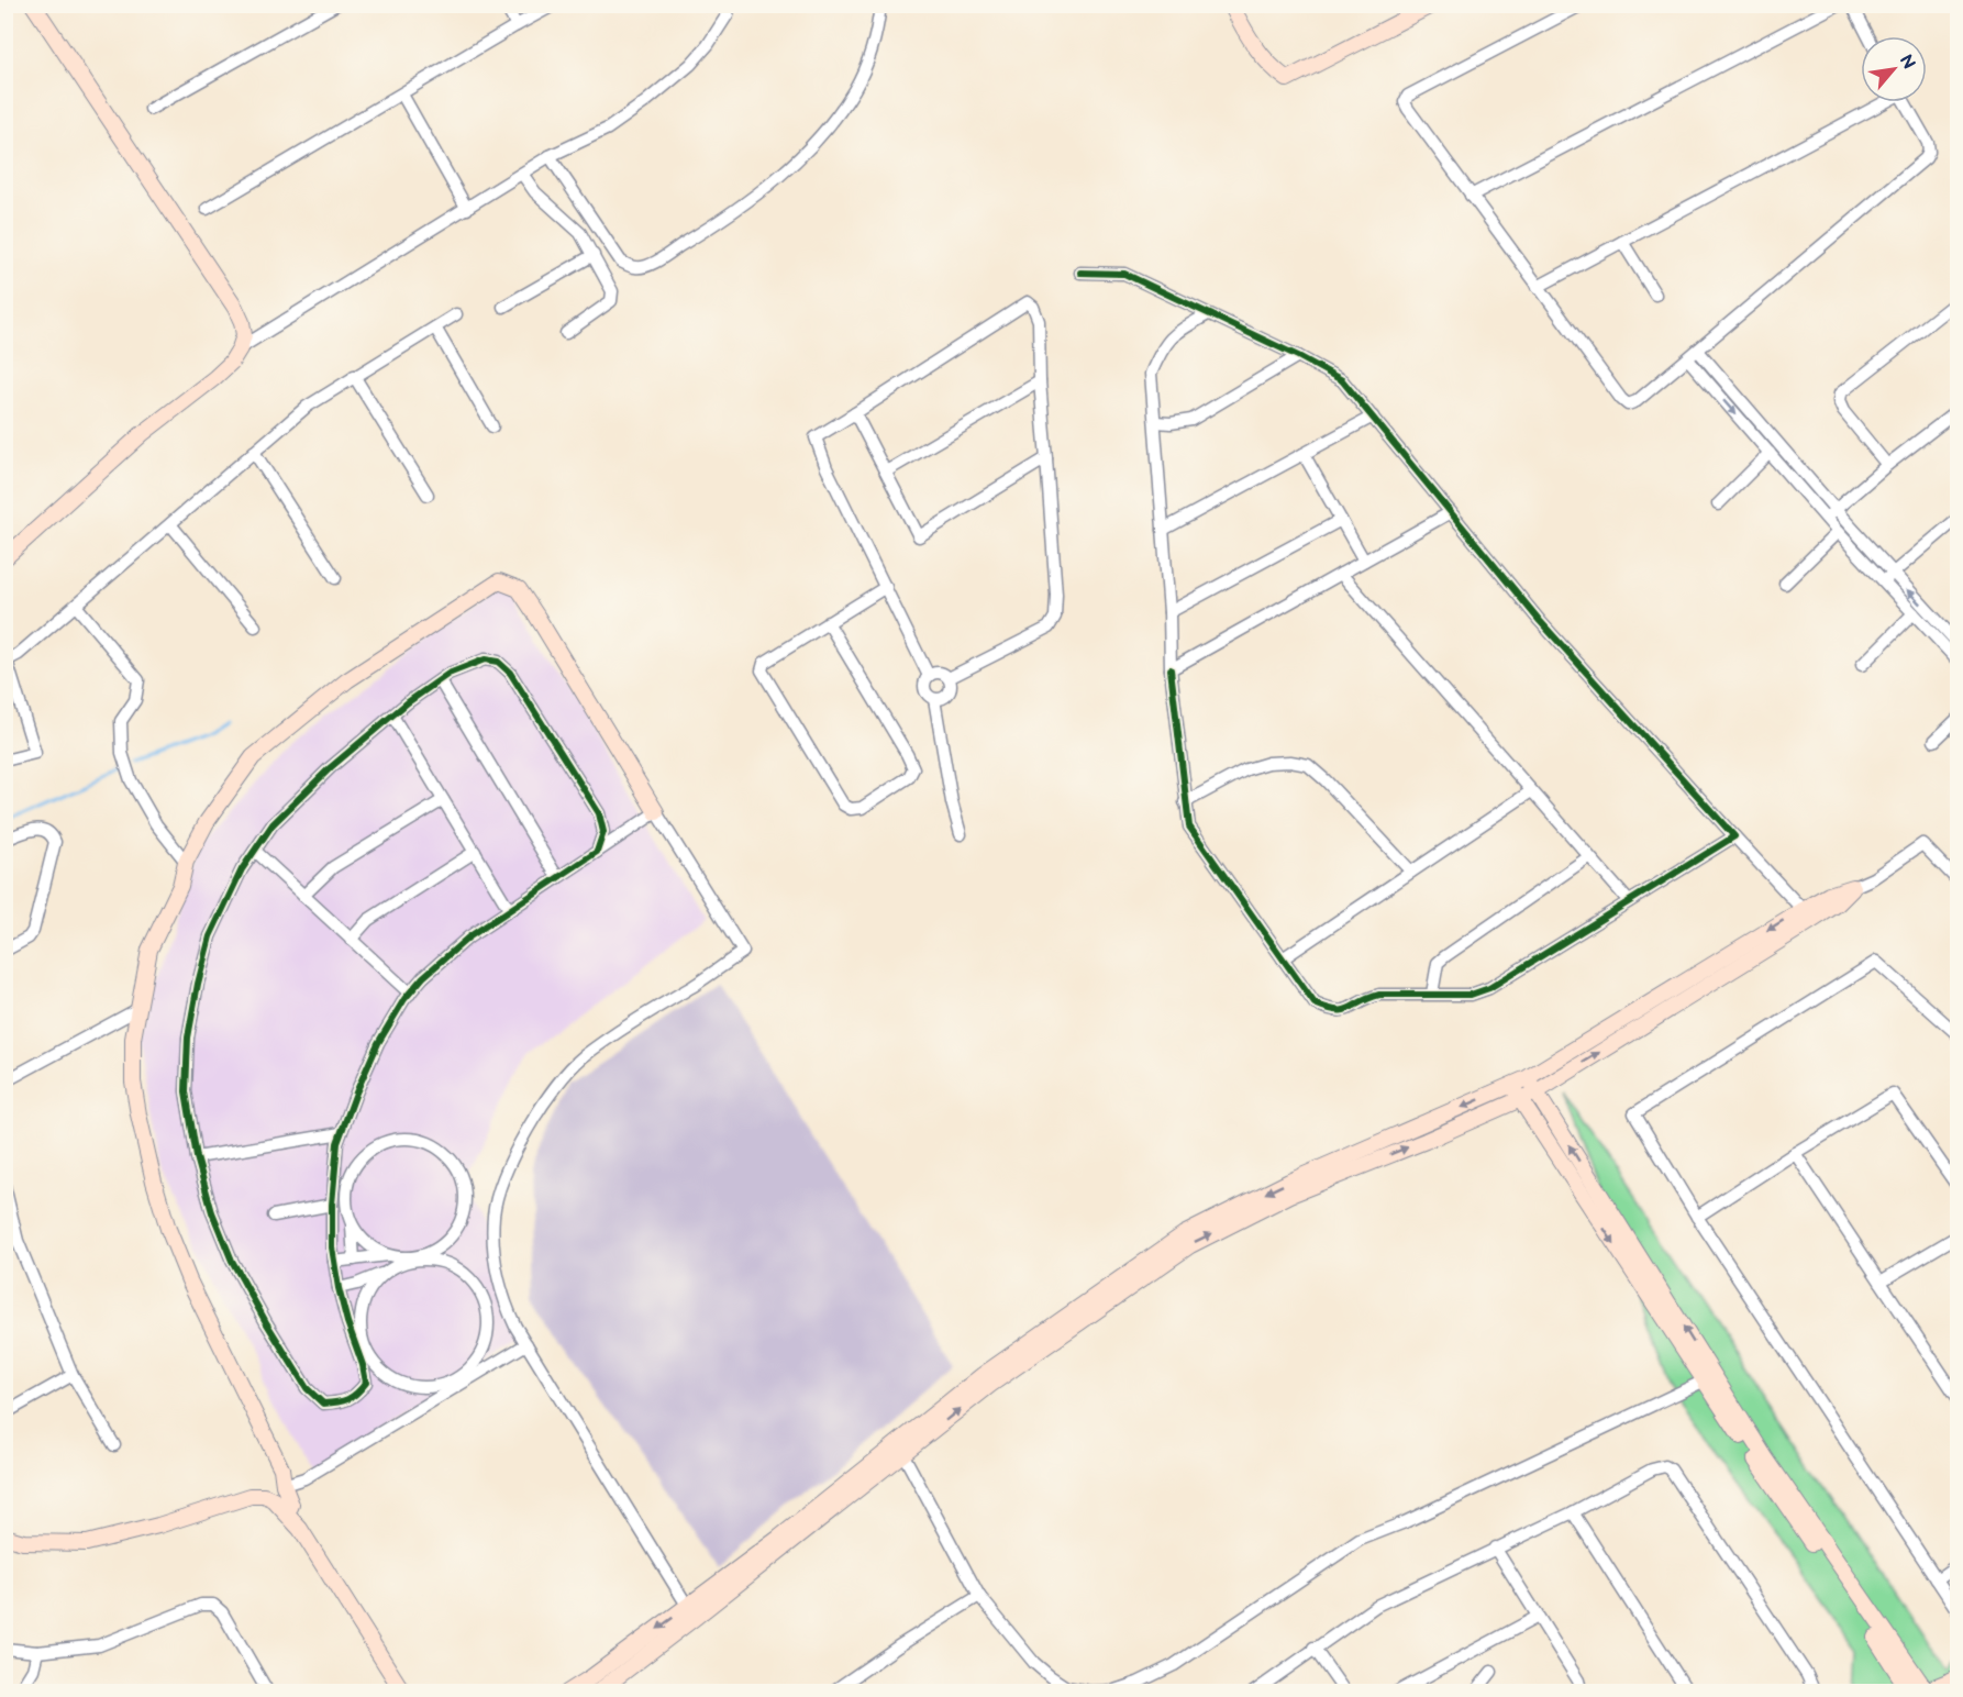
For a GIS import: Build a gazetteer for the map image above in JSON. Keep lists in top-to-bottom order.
{
  "north": "top right"
}
